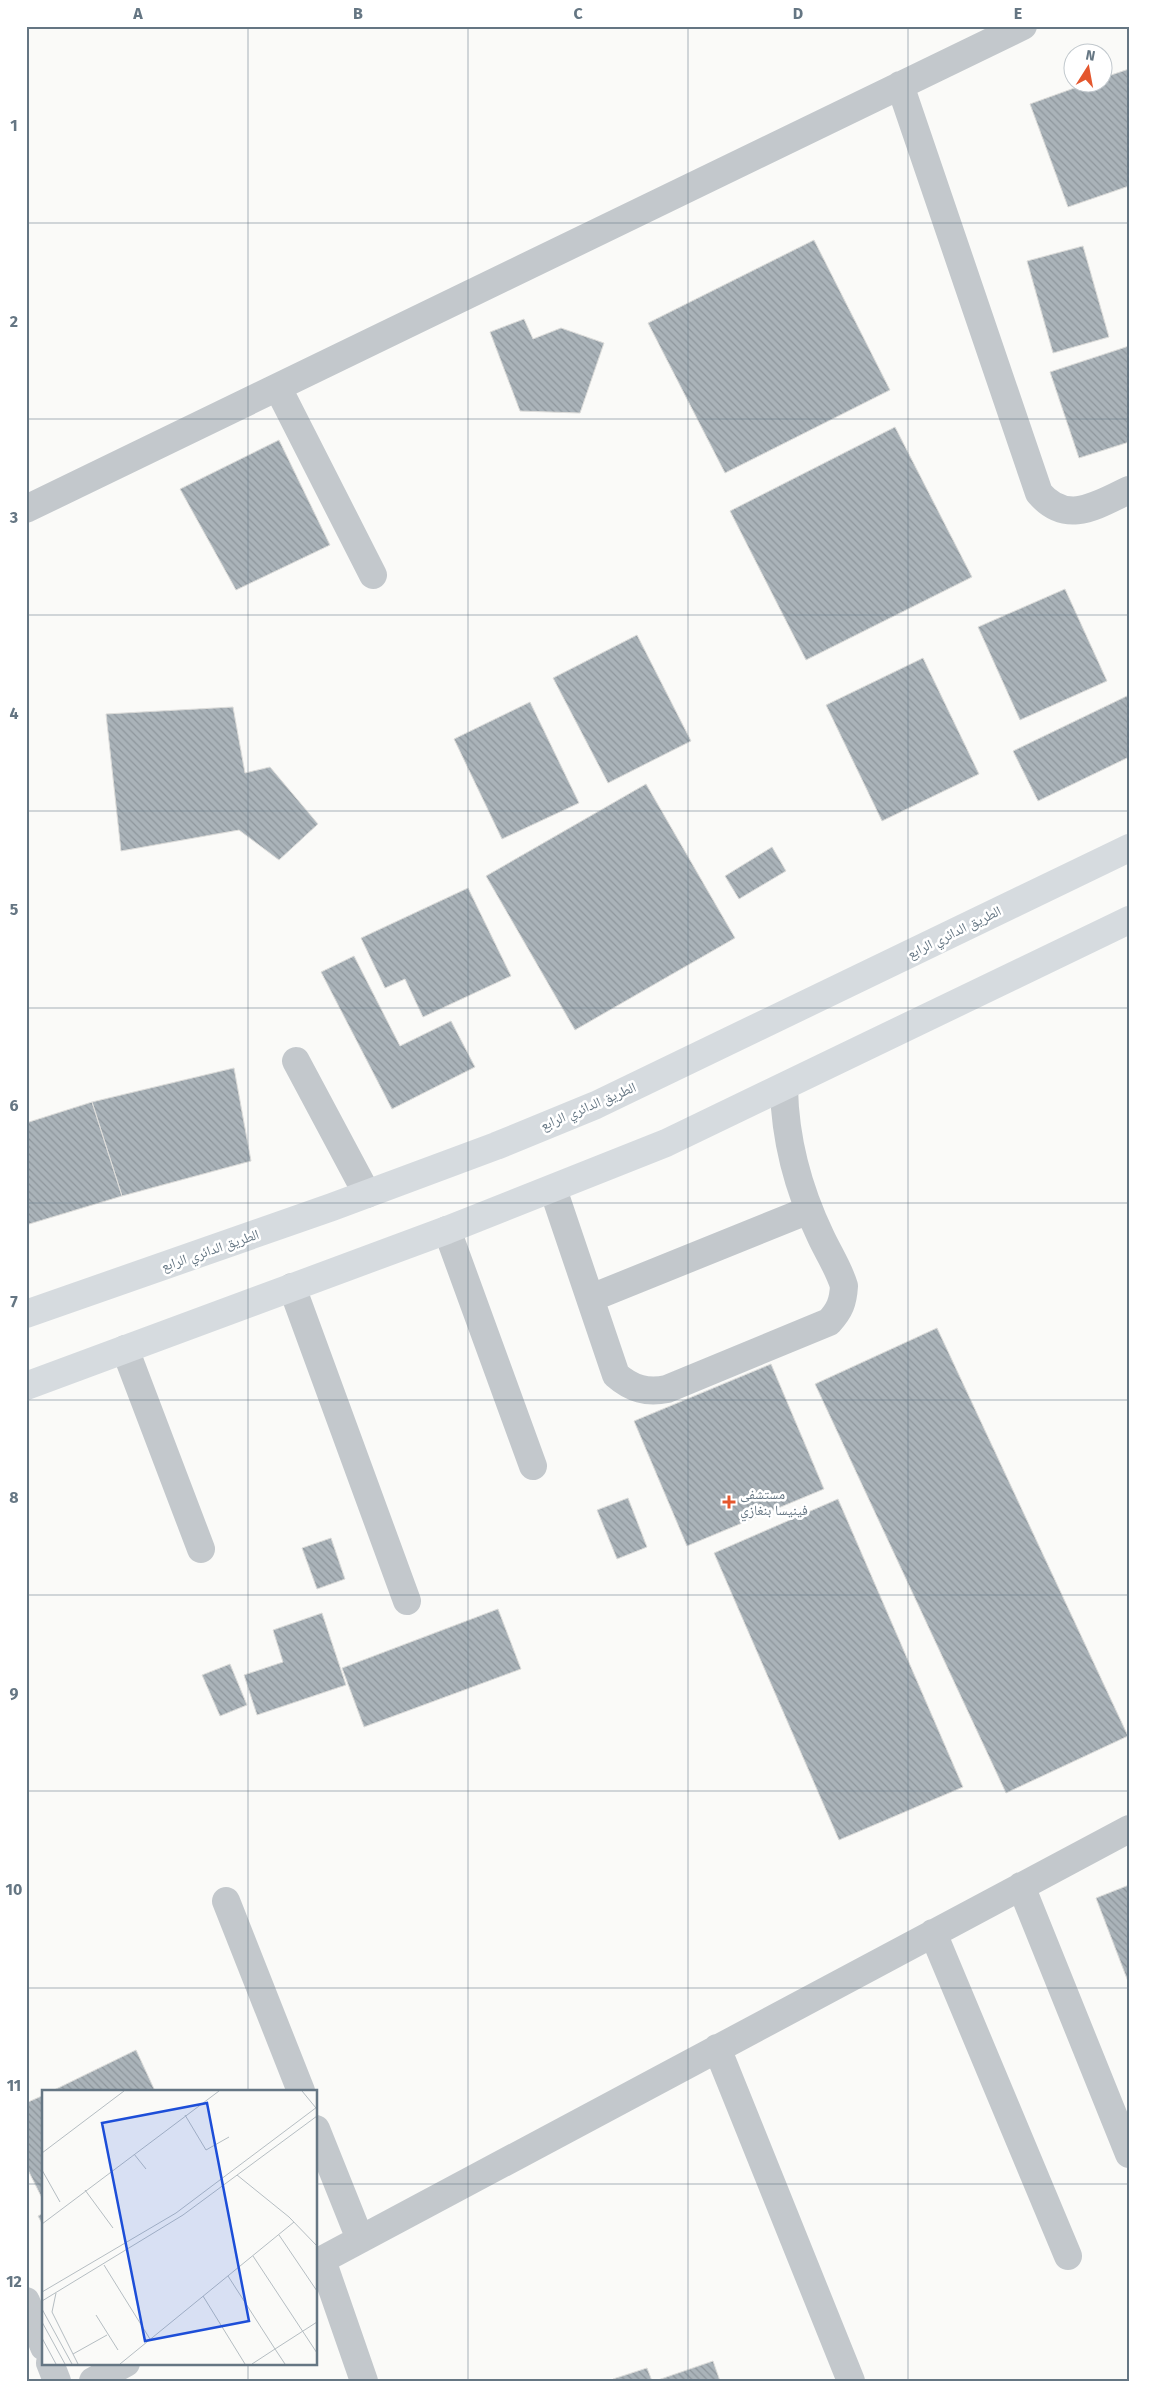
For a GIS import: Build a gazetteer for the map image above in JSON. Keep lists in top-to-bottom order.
{
  "streets": {
    "main road": ["الطريق الدائري الرابع"]
  },
  "places": {
    "health": ["مستشفى فينيسا بنغازي"]
  },
  "north": "top",
  "grid": {
    "columns": [
      "A",
      "B",
      "C",
      "D",
      "E"
    ],
    "rows": [
      "1",
      "2",
      "3",
      "4",
      "5",
      "6",
      "7",
      "8",
      "9",
      "10",
      "11",
      "12"
    ]
  }
}
